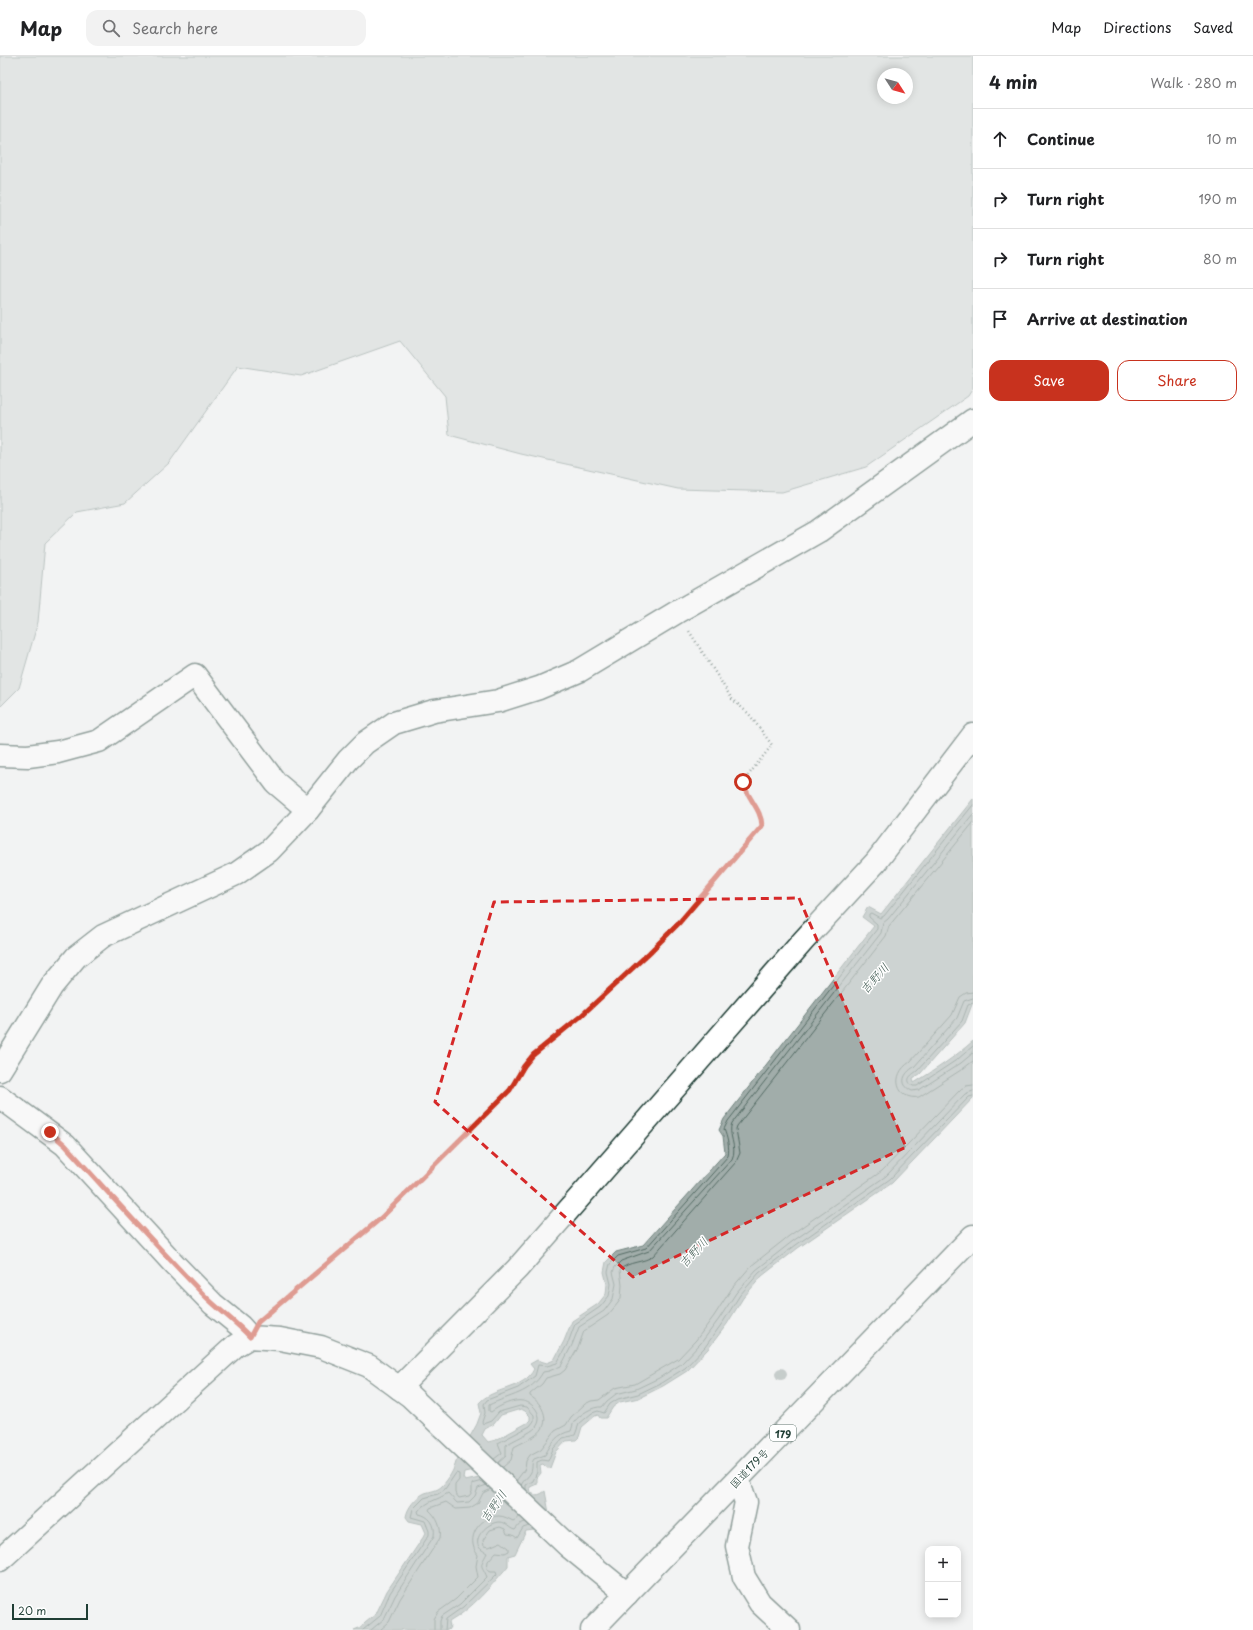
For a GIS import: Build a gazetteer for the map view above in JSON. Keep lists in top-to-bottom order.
{
  "streets": {
    "main road": ["179", "国道179号"]
  },
  "water": ["吉野川"],
  "scale_bar": "20 m",
  "north": "bottom right",
  "page": {
    "header": "Map",
    "search": "Search here",
    "nav": ["Map", "Directions", "Saved"],
    "heading": ["4 min", "Walk · 280 m"],
    "list": [
      ["Continue", "10 m"],
      ["Turn right", "190 m"],
      ["Turn right", "80 m"],
      "Arrive at destination"
    ],
    "buttons": ["Save", "Share"],
    "map_buttons": ["+", "−"],
    "scale": "20 m"
  }
}
